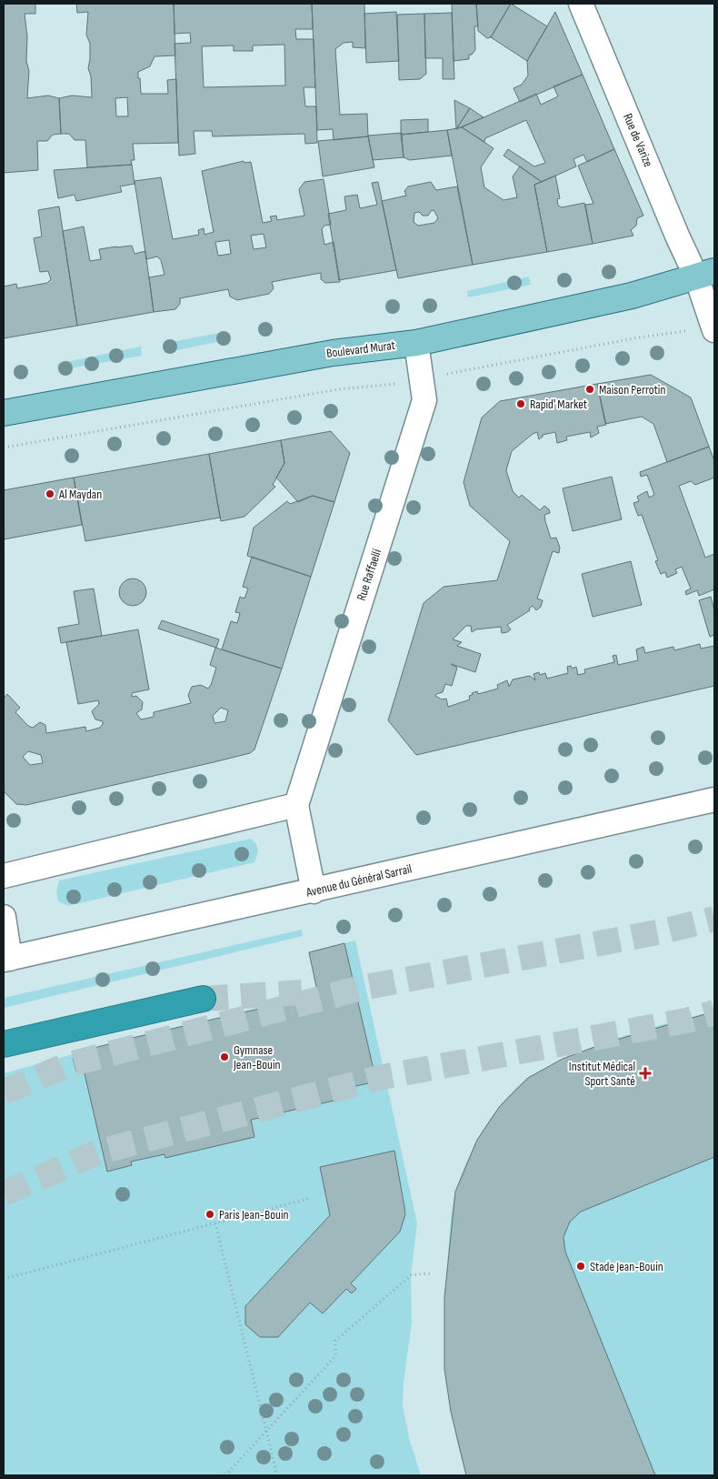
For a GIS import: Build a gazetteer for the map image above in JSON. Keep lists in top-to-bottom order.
{
  "streets": {
    "main road": ["Boulevard Murat"],
    "street": ["Rue de Varize", "Rue Raffaelli", "Avenue du Général Sarrail"]
  },
  "crossings": [
    ["Rue de Varize", "Boulevard Murat"],
    ["Boulevard Murat", "Rue Raffaelli"]
  ],
  "places": {
    "other": [
      "Maison Perrotin",
      "Rapid' Market",
      "Al Maydan",
      "Gymnase Jean-Bouin",
      "Paris Jean-Bouin",
      "Stade Jean-Bouin"
    ],
    "health": ["Institut Médical Sport Santé"]
  }
}
